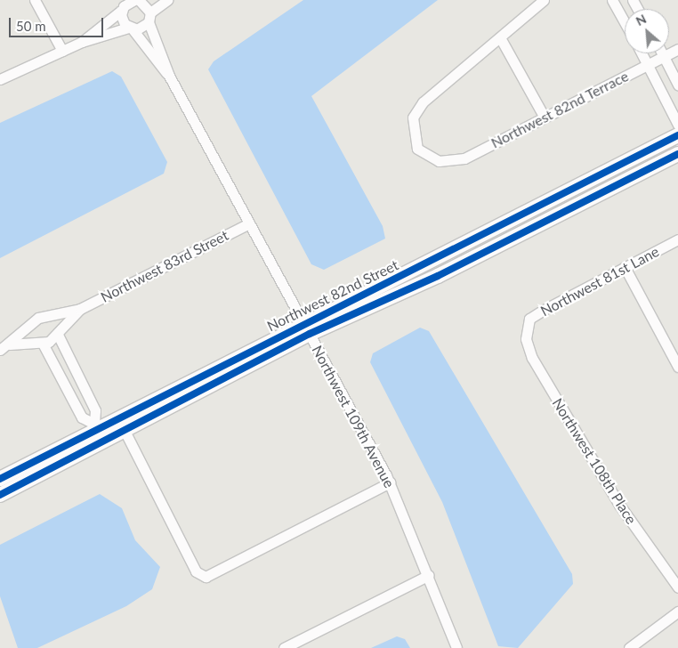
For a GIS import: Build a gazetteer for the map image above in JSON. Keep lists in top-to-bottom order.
{
  "streets": {
    "street": [
      "Northwest 82nd Terrace",
      "Northwest 83rd Street",
      "Northwest 81st Lane",
      "Northwest 82nd Street",
      "Northwest 109th Avenue",
      "Northwest 108th Place"
    ]
  },
  "crossings": [
    ["Northwest 83rd Street", "Northwest 109th Avenue"],
    ["Northwest 81st Lane", "Northwest 108th Place"],
    ["Northwest 82nd Street", "Northwest 109th Avenue"]
  ],
  "scale_bar": "50 m",
  "north": "top left"
}
